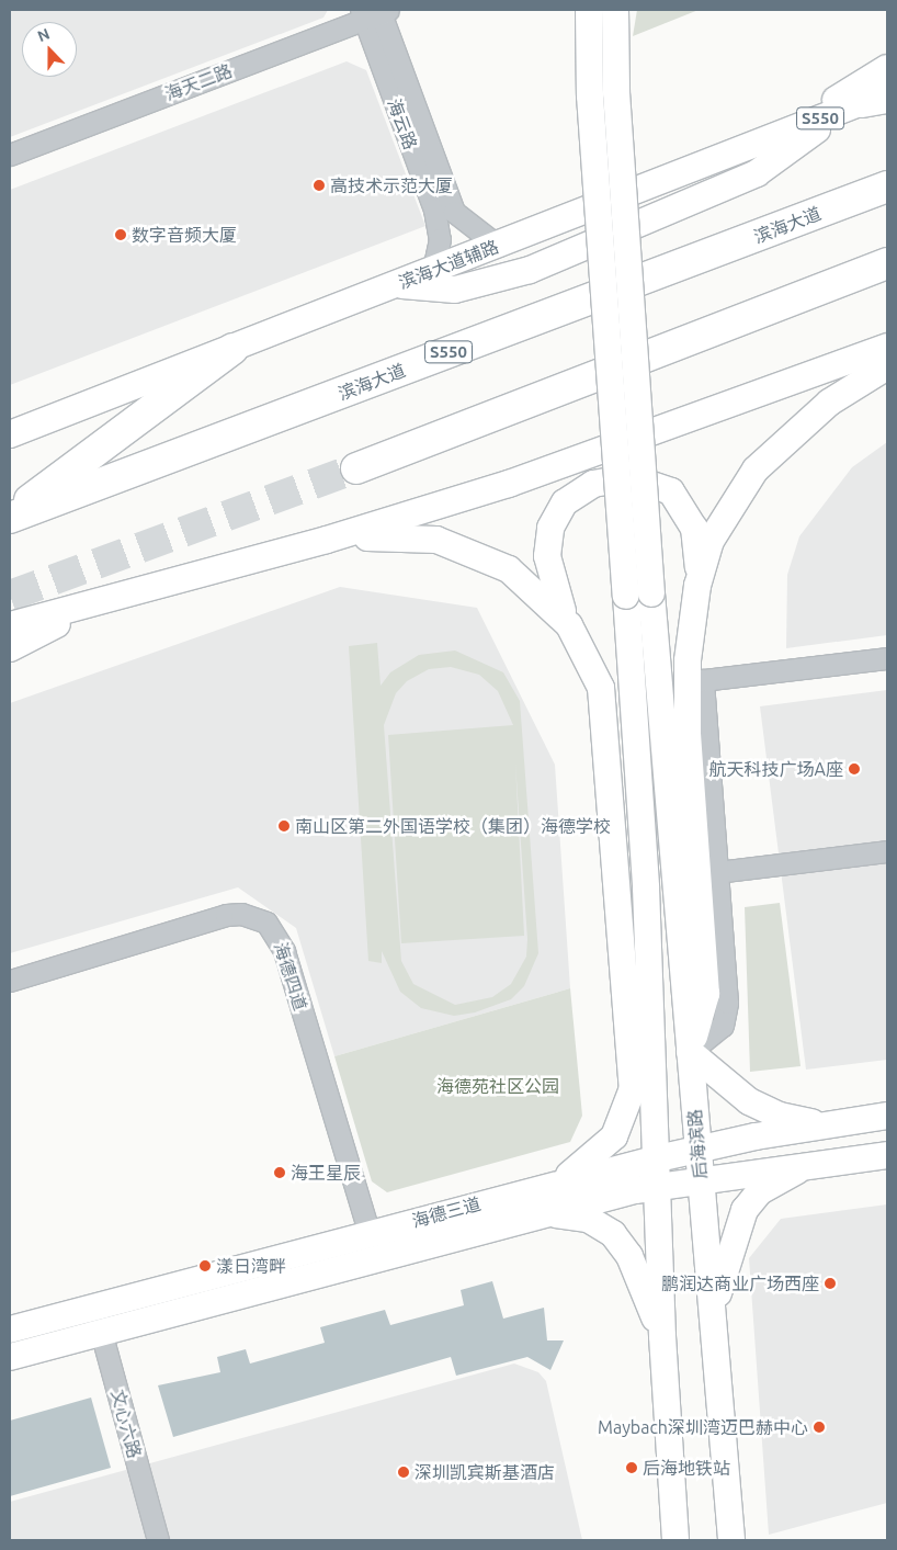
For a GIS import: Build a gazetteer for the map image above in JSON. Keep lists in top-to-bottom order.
{
  "streets": {
    "highway": ["S550", "滨海大道"],
    "main road": ["滨海大道辅路", "后海滨路", "海德三道"],
    "street": [
      "海天二路",
      "海云路",
      "海德四道",
      "文心六路"
    ]
  },
  "crossings": [
    ["海天二路", "海云路"],
    ["海云路", "滨海大道辅路"],
    ["海德四道", "海德三道"],
    ["后海滨路", "海德三道"],
    ["海德三道", "文心六路"]
  ],
  "parks": ["海德苑社区公园"],
  "places": [
    "高技术示范大厦",
    "数字音频大厦",
    "航天科技广场A座",
    "南山区第二外国语学校（集团）海德学校",
    "海王星辰",
    "漾日湾畔",
    "鹏润达商业广场西座",
    "Maybach深圳湾迈巴赫中心",
    "后海地铁站",
    "深圳凯宾斯基酒店"
  ],
  "north": "top"
}
